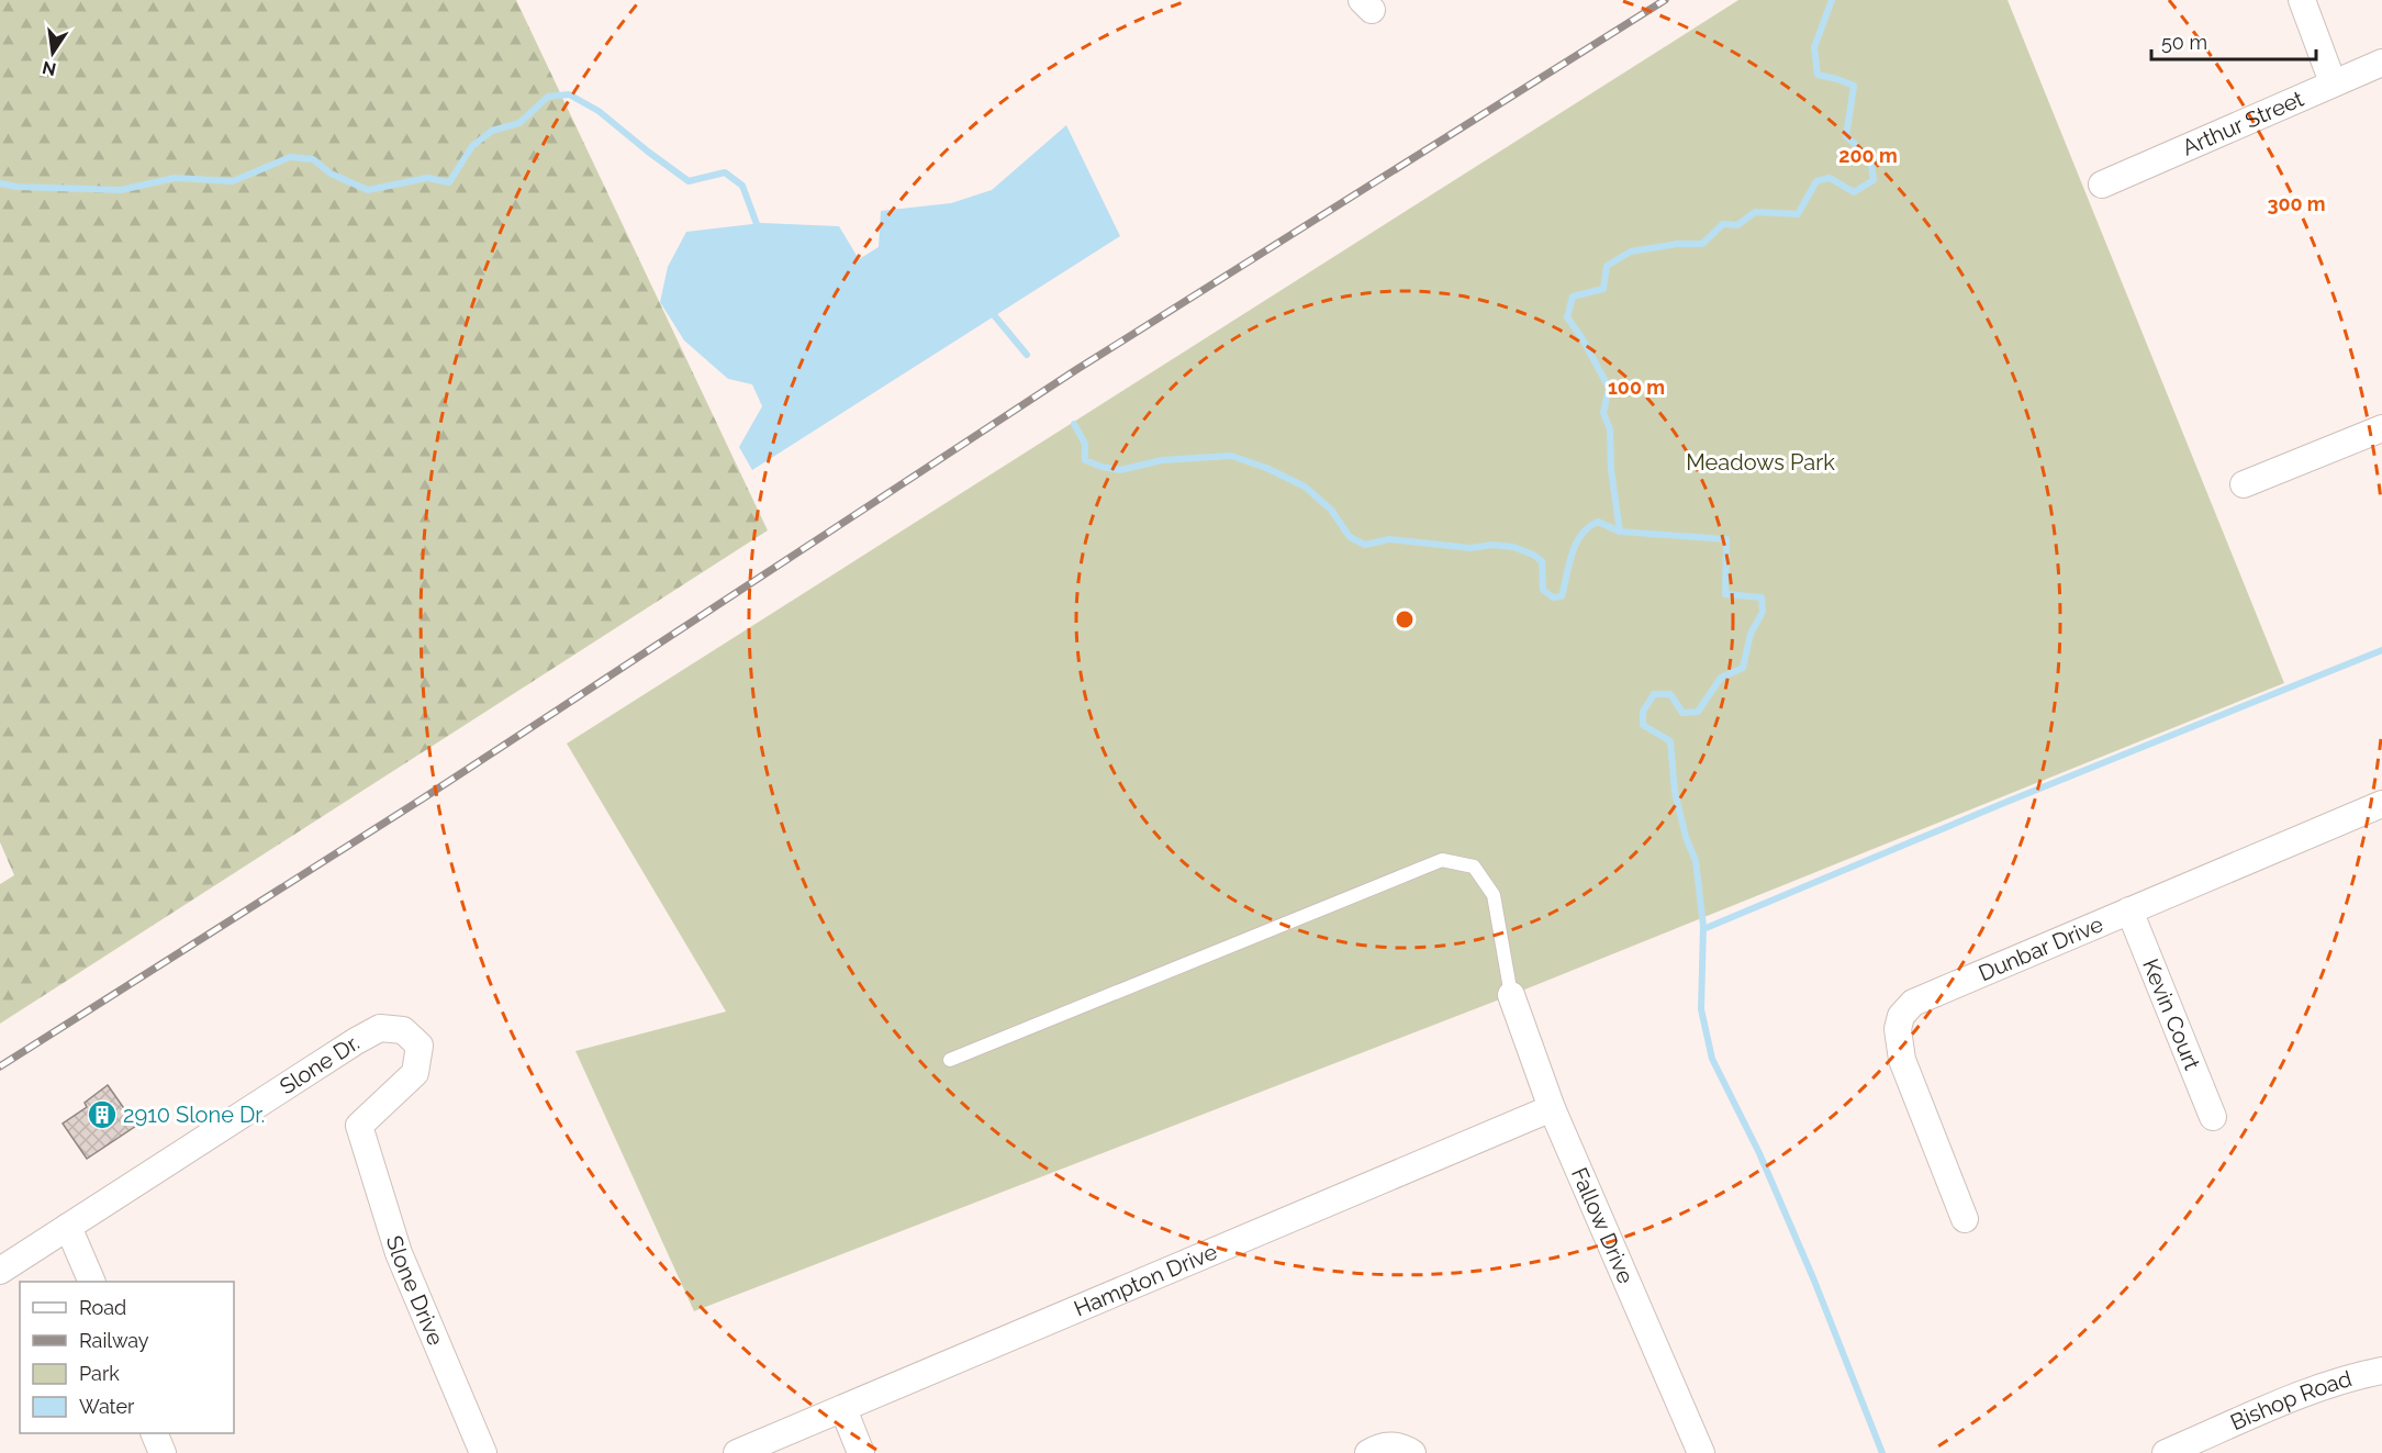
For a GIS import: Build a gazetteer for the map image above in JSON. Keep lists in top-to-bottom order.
{
  "streets": {
    "street": [
      "Arthur Street",
      "Dunbar Drive",
      "Kevin Court",
      "Slone Dr.",
      "Fallow Drive",
      "Hampton Drive",
      "Slone Drive",
      "Bishop Road"
    ]
  },
  "crossings": [
    ["Dunbar Drive", "Kevin Court"],
    ["Slone Dr.", "Slone Drive"],
    ["Fallow Drive", "Hampton Drive"]
  ],
  "parks": ["Meadows Park"],
  "places": {
    "building": ["2910 Slone Dr."]
  },
  "legend": [
    "Road",
    "Railway",
    "Park",
    "Water"
  ],
  "scale_bar": "50 m",
  "north": "bottom",
  "rings": ["200 m", "300 m", "100 m"]
}
